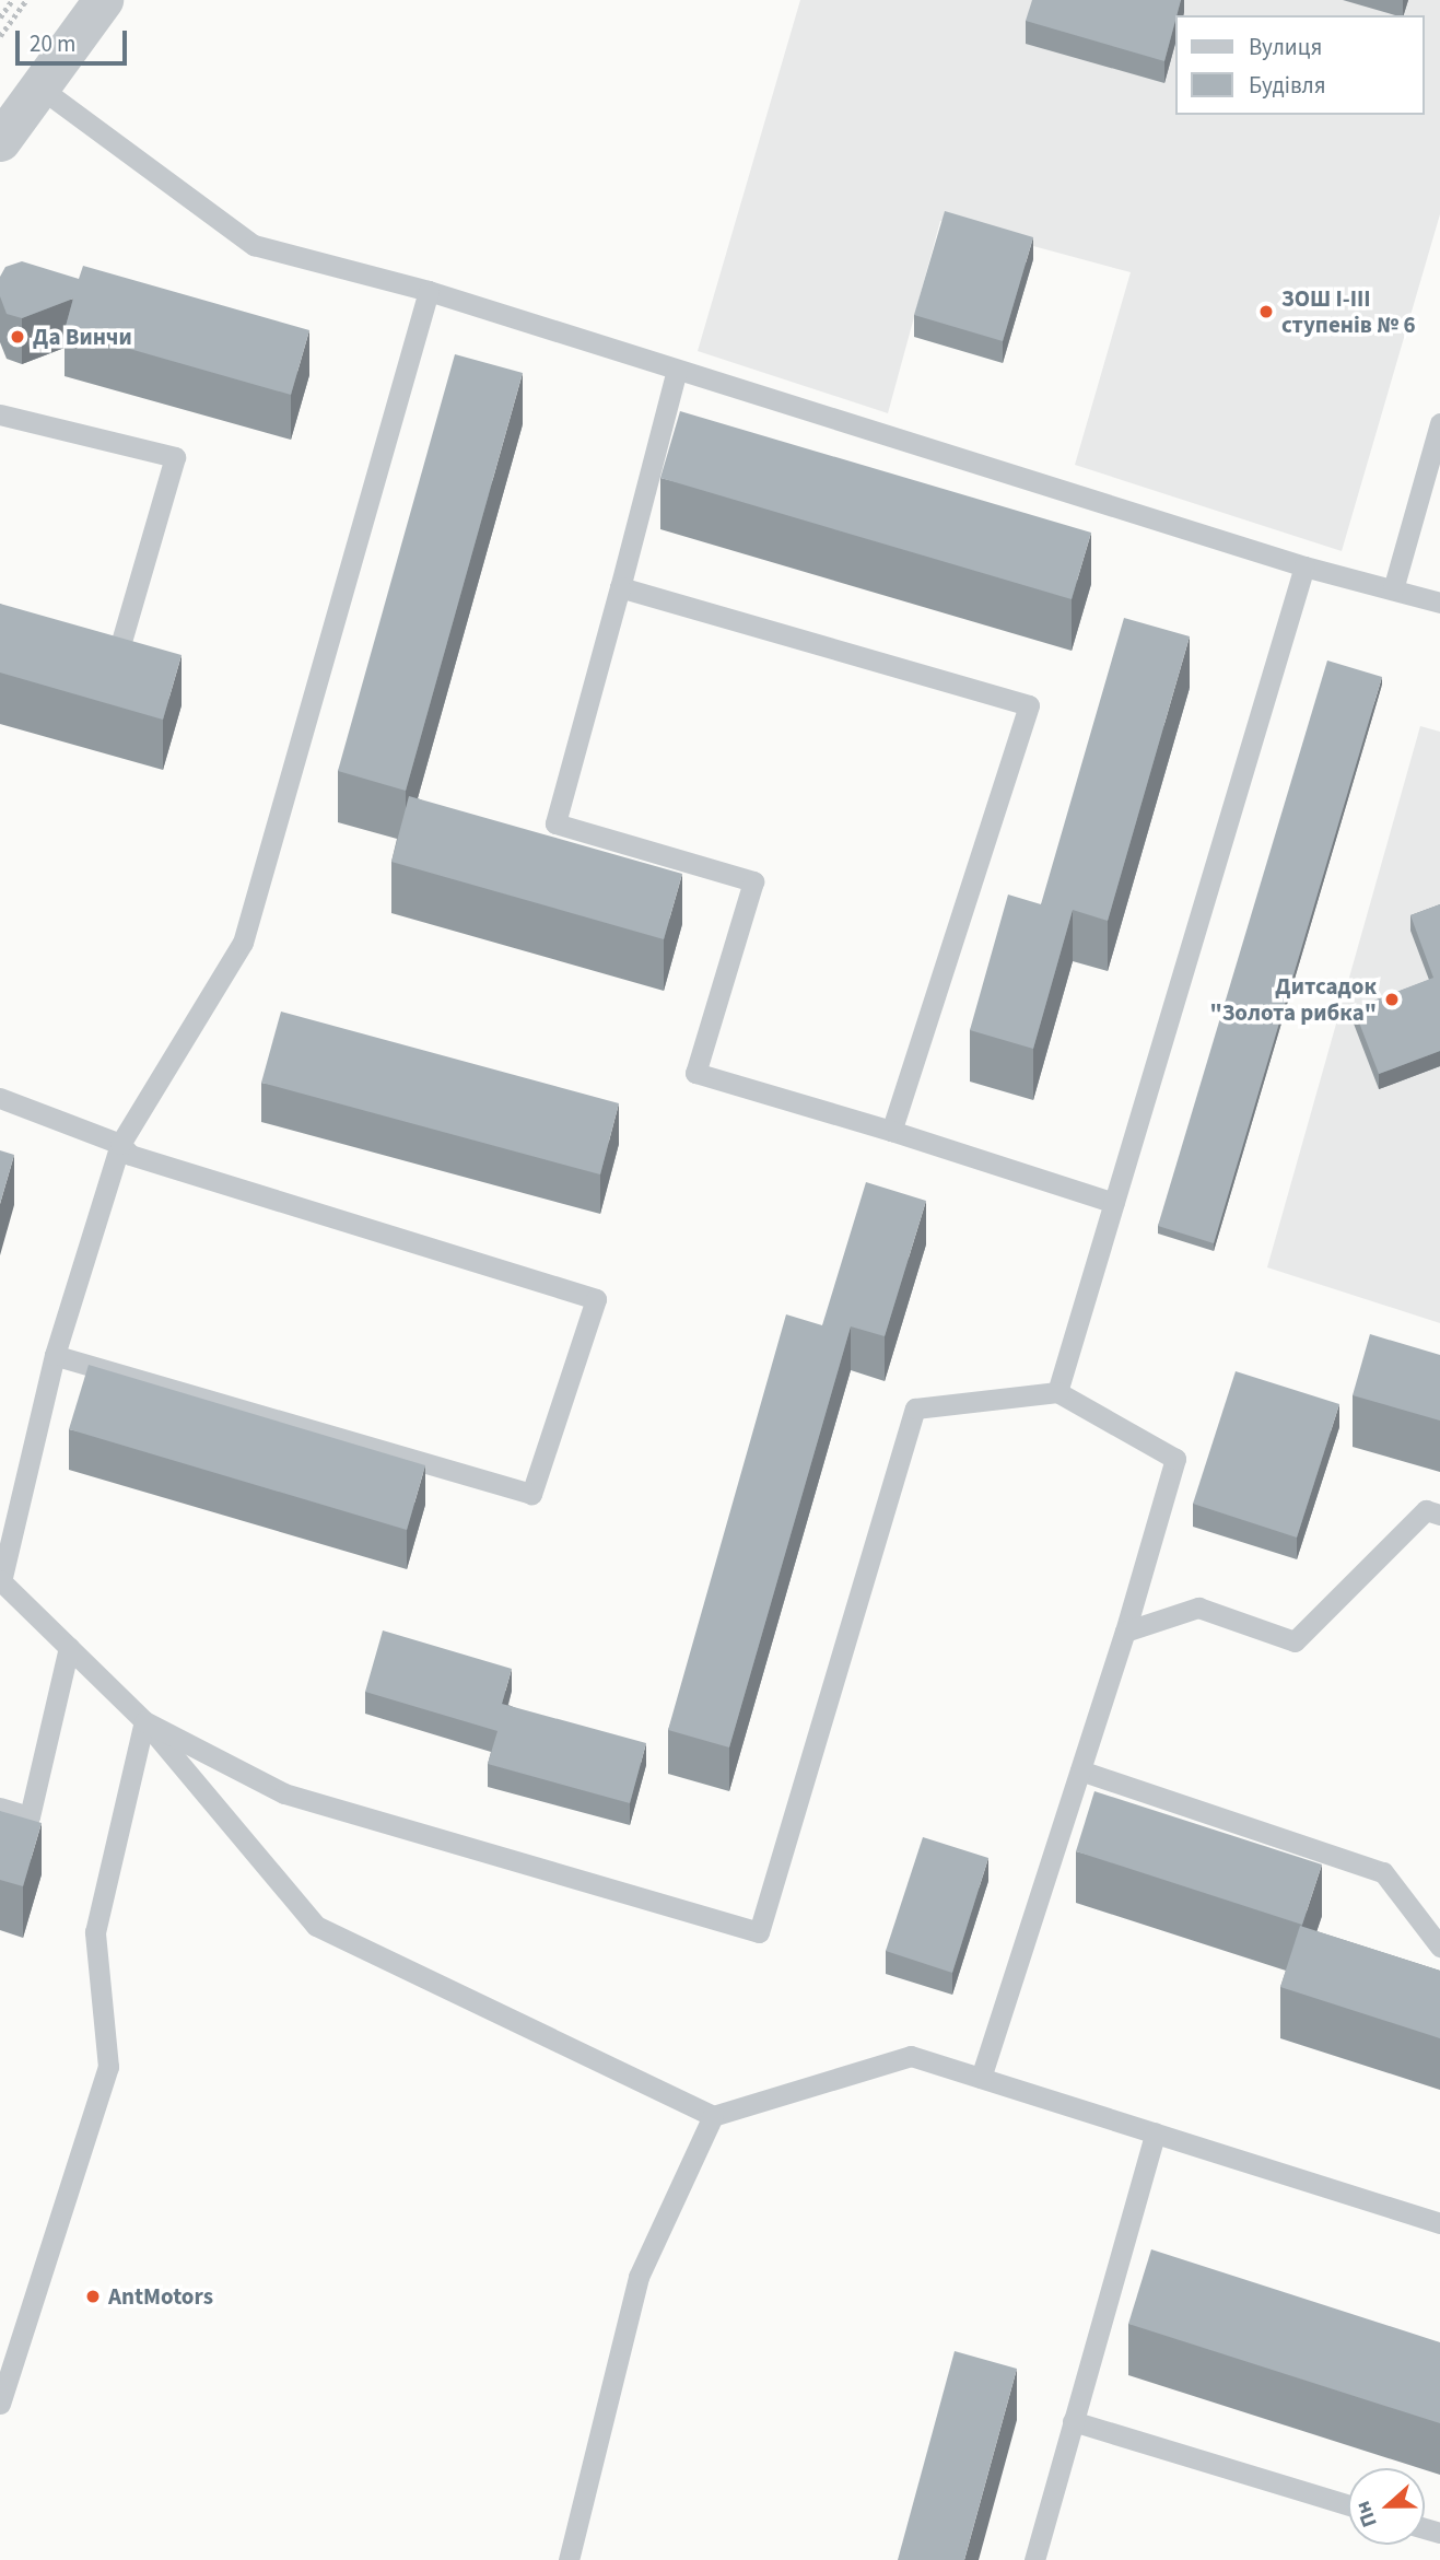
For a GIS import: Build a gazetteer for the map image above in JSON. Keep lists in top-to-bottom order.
{
  "places": [
    "ЗОШ І-ІІІ ступенів № 6",
    "Да Винчи",
    "Дитсадок \"Золота рибка\"",
    "AntMotors"
  ],
  "legend": ["Вулиця", "Будівля"],
  "scale_bar": "20 m",
  "north": "left"
}
